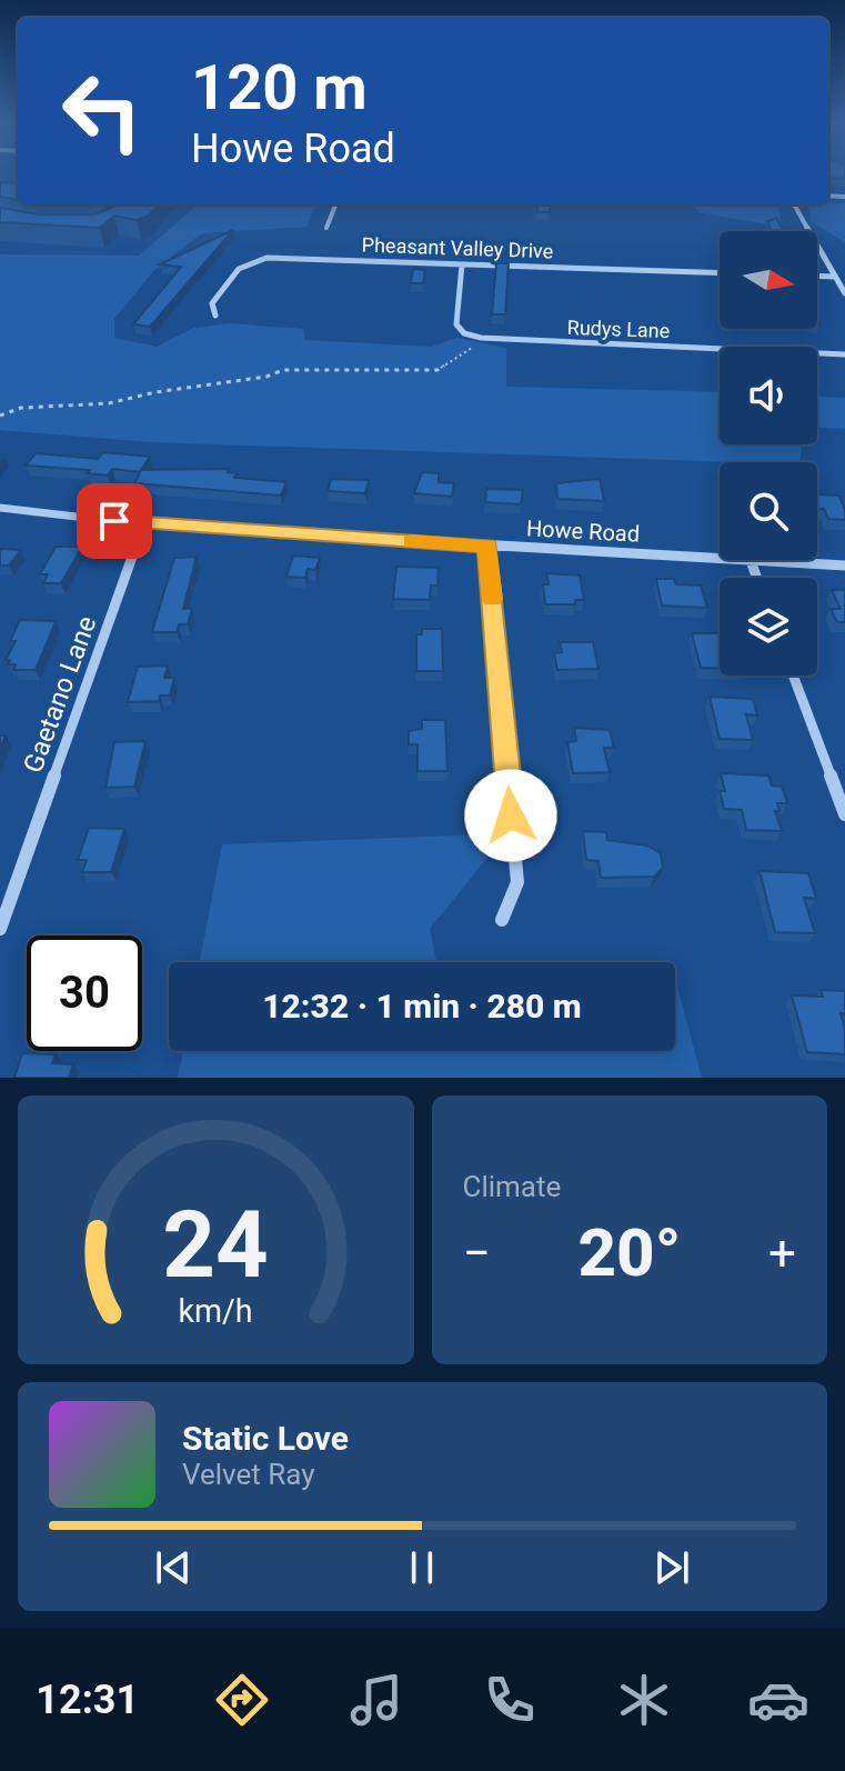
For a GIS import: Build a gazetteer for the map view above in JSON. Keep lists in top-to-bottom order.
{
  "streets": {
    "street": [
      "Pheasant Valley Drive",
      "Rudys Lane",
      "Howe Road",
      "Gaetano Lane"
    ]
  },
  "crossings": [
    ["Howe Road", "Gaetano Lane"]
  ],
  "north": "right",
  "page": {
    "turn": ["120 m", "Howe Road"],
    "limit": "30",
    "trip": "12:32 · 1 min · 280 m",
    "tile": "Climate",
    "heat": ["−", "20°", "+"],
    "song": ["Static Love", "Velvet Ray"],
    "tabs": "12:31",
    "gauge": ["24", "km/h"]
  }
}
